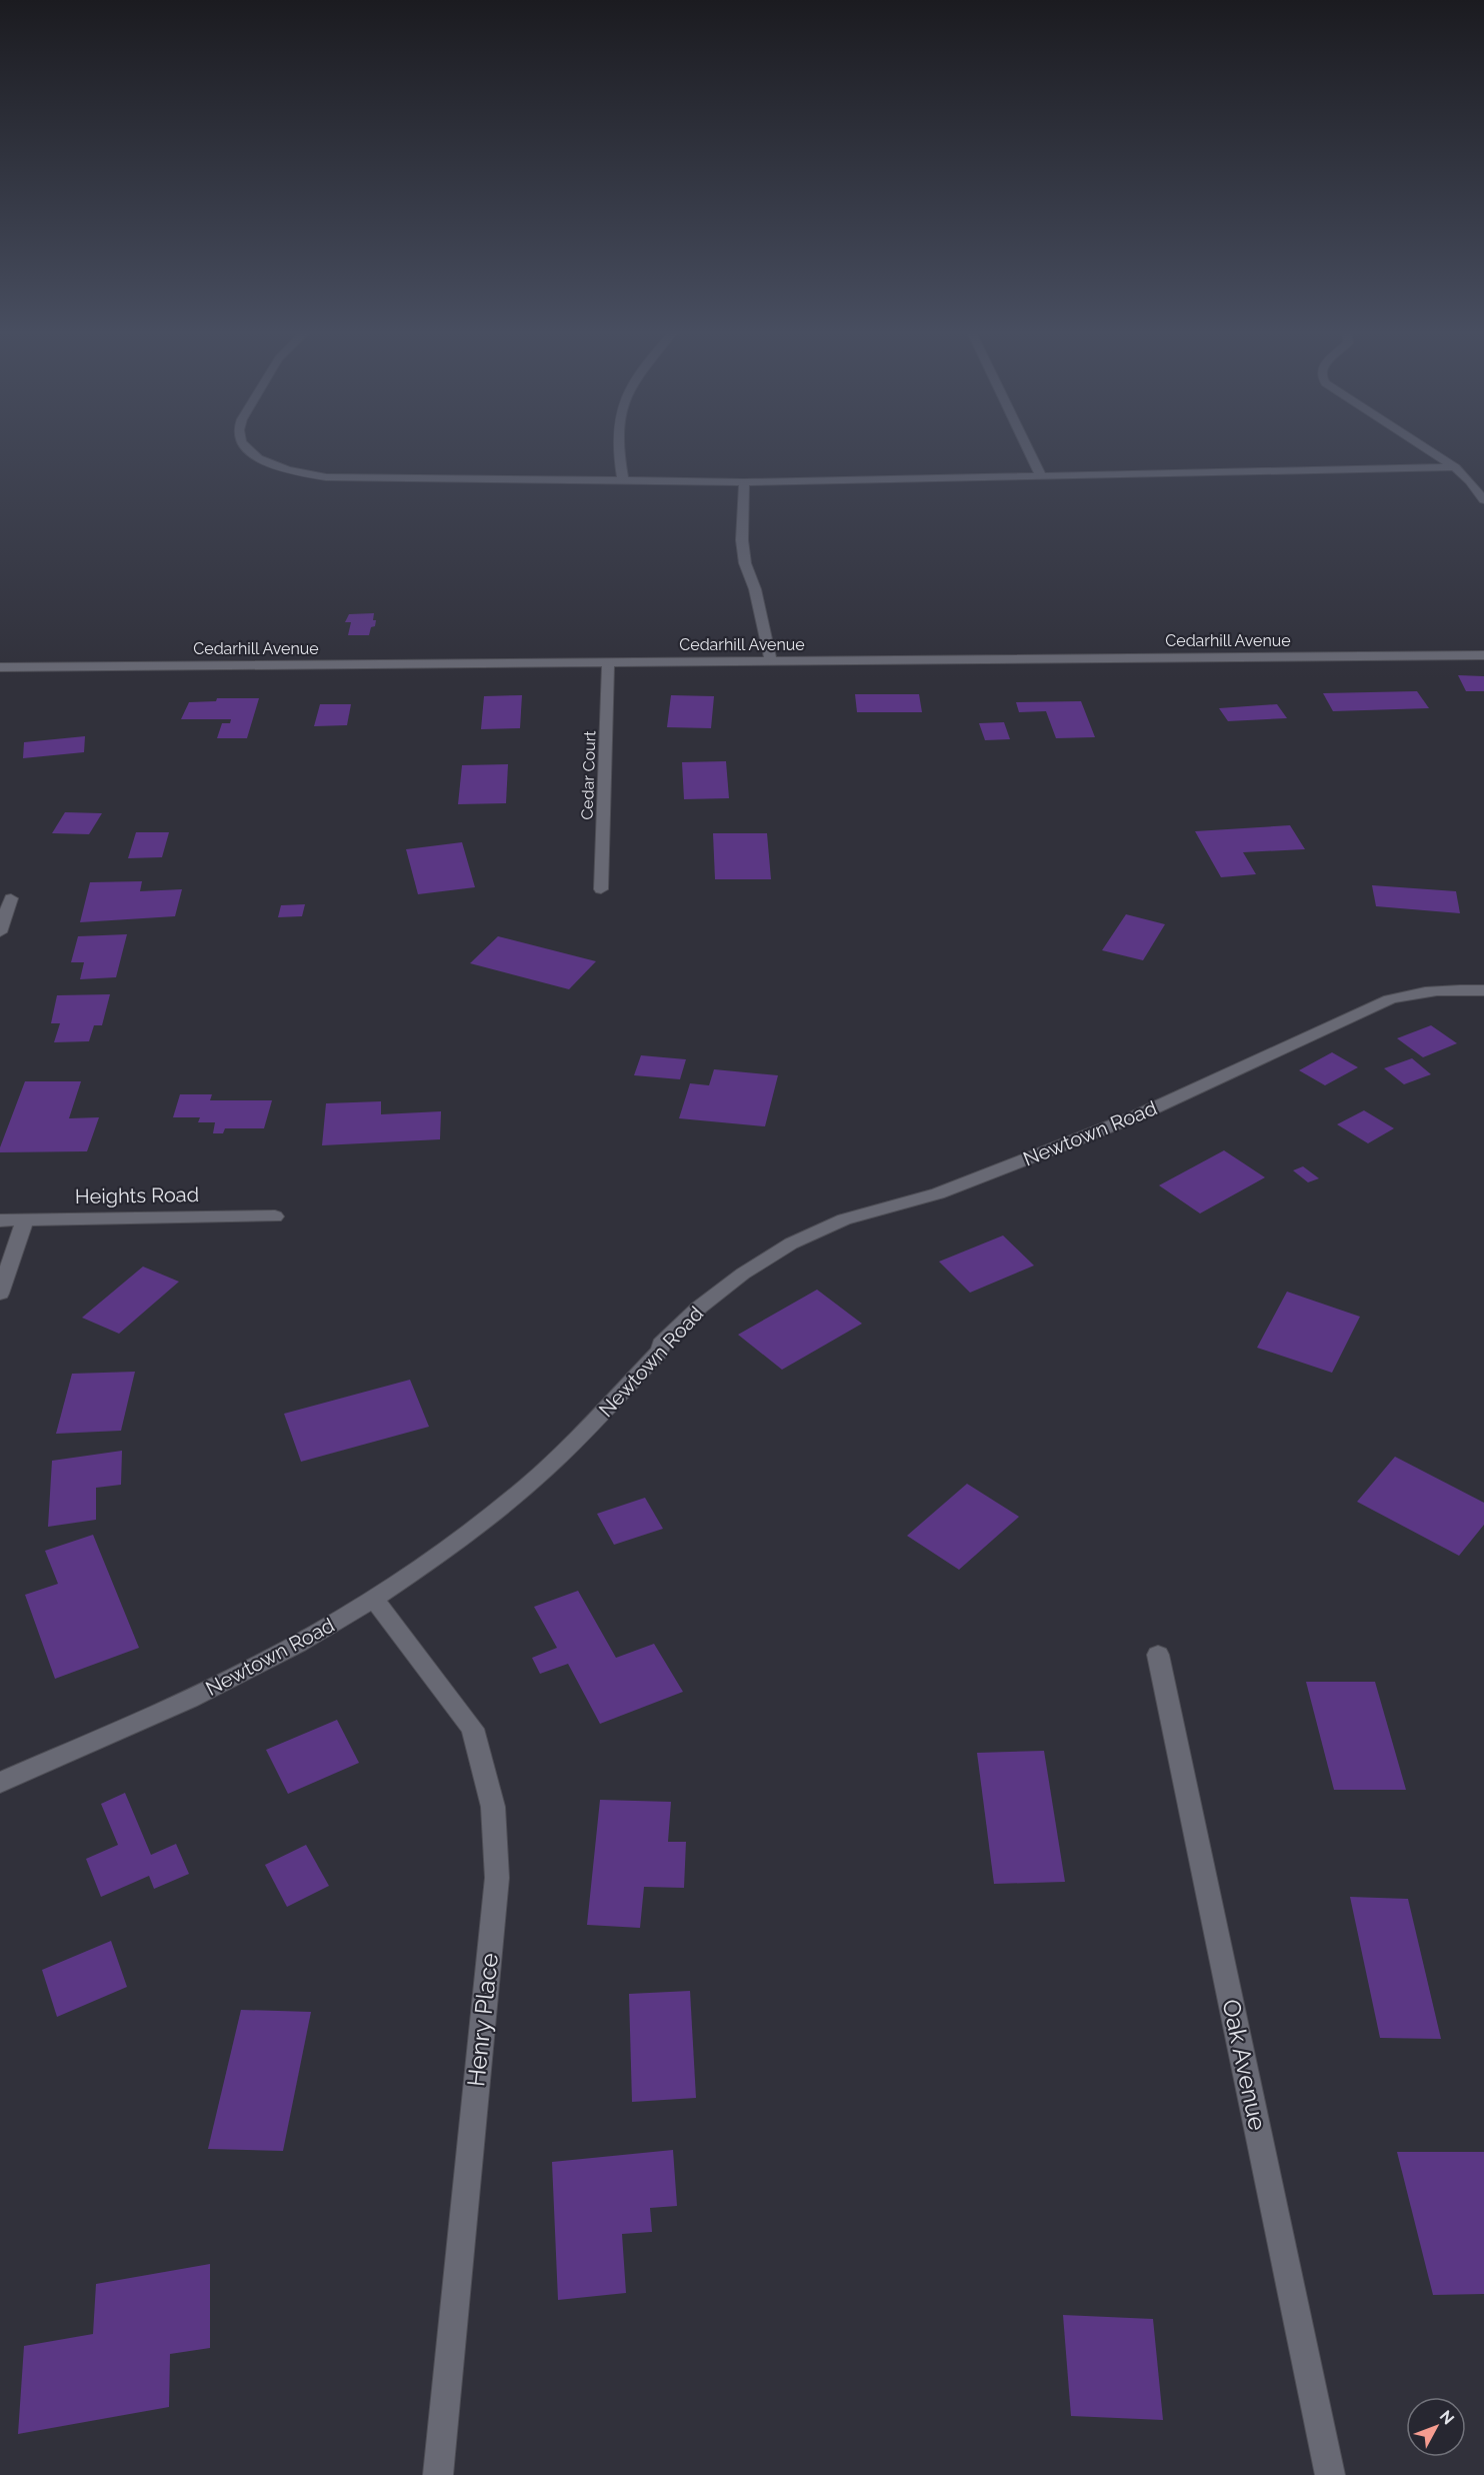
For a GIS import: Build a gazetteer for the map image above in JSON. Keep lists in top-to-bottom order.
{
  "streets": {
    "street": [
      "Cedarhill Avenue",
      "Cedar Court",
      "Newtown Road",
      "Heights Road",
      "Henry Place",
      "Oak Avenue"
    ]
  },
  "crossings": [
    ["Cedarhill Avenue", "Cedar Court"],
    ["Newtown Road", "Henry Place"]
  ],
  "north": "top right"
}
